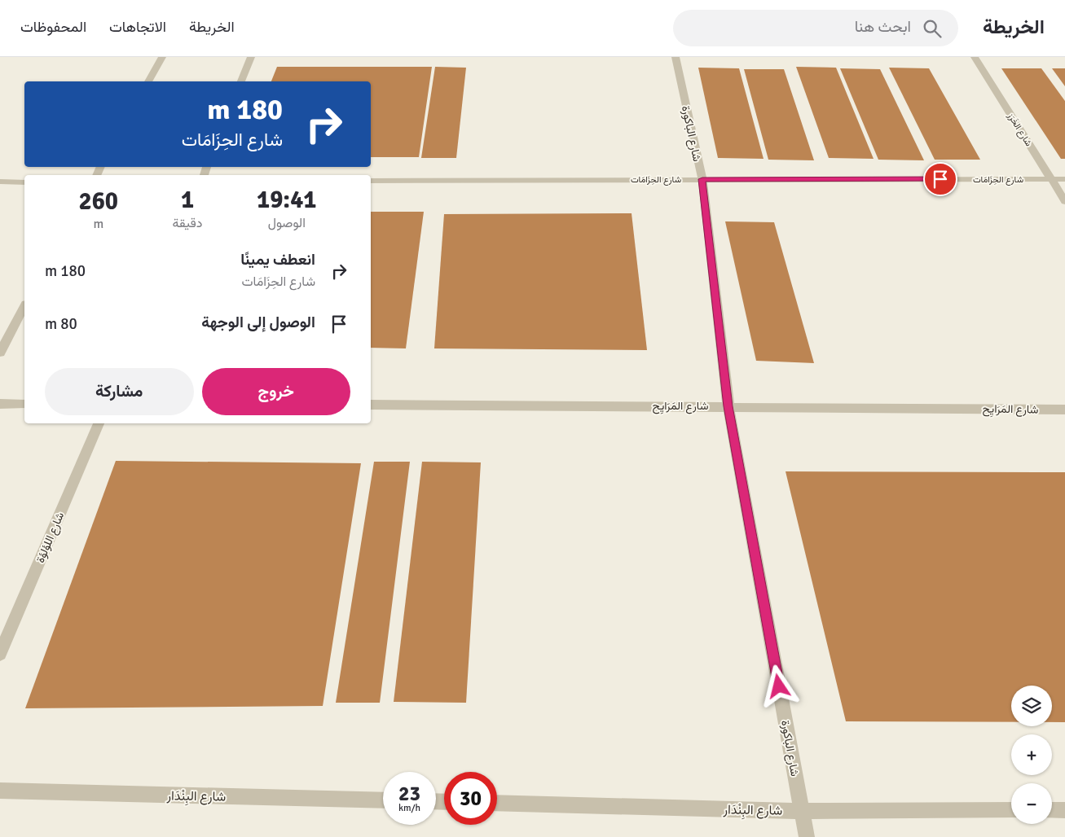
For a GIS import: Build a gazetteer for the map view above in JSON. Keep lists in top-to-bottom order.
{
  "streets": {
    "street": [
      "شارع الخَرَز",
      "شارع الباكورة",
      "شارع الحِزَامَات",
      "شارع المَرَايِح",
      "شارع اللؤلؤة",
      "شارع البِنْدَار"
    ]
  },
  "crossings": [
    ["شارع الخَرَز", "شارع الحِزَامَات"],
    ["شارع الباكورة", "شارع الحِزَامَات"],
    ["شارع الباكورة", "شارع المَرَايِح"],
    ["شارع الباكورة", "شارع البِنْدَار"]
  ],
  "page": {
    "header": "الخريطة",
    "search": "ابحث هنا",
    "nav": ["الخريطة", "الاتجاهات", "المحفوظات"],
    "turn": ["180 m", "شارع الحِزَامَات"],
    "eta": [
      "19:41",
      "الوصول",
      "1",
      "دقيقة",
      "260",
      "m"
    ],
    "list": [
      {
        "name": "انعطف يمينًا",
        "note": "شارع الحِزَامَات",
        "value": "180 m"
      },
      {
        "name": "الوصول إلى الوجهة",
        "value": "80 m"
      }
    ],
    "buttons": ["خروج", "مشاركة"],
    "map_buttons": ["+", "−"],
    "speed": "23 km/h",
    "limit": "30"
  }
}
